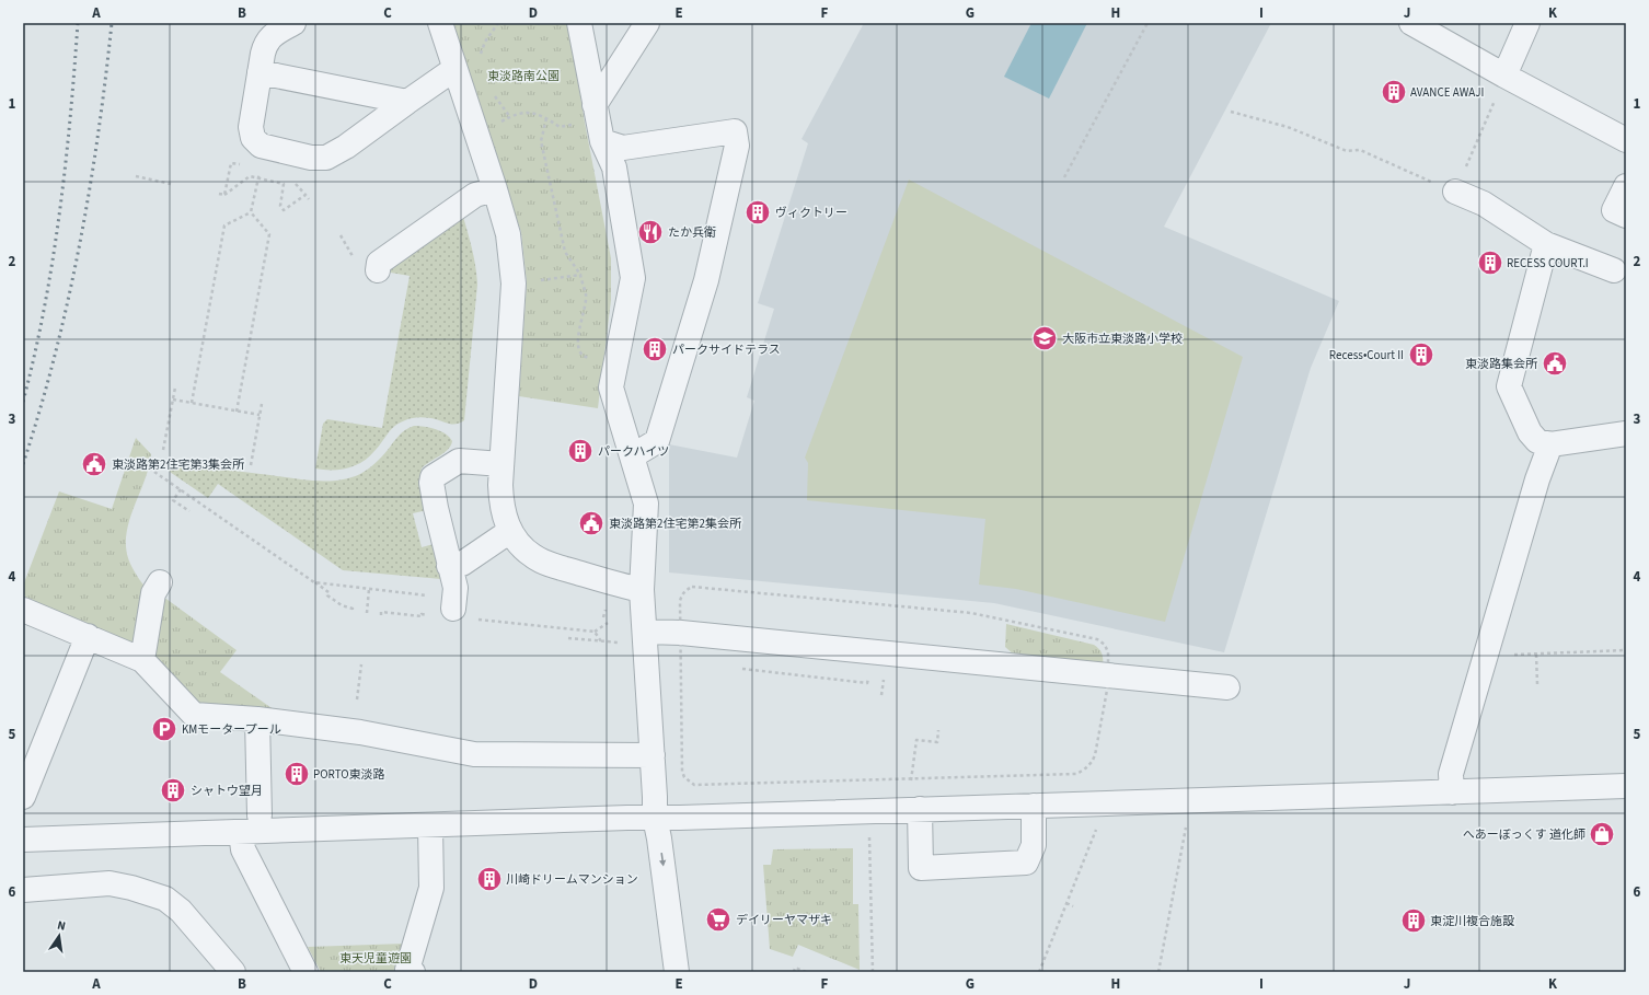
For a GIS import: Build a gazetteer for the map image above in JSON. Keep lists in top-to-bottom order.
{
  "parks": ["東淡路南公園", "東天児童遊園"],
  "places": {
    "building": [
      "AVANCE AWAJI",
      "ヴィクトリー",
      "RECESS COURT.I",
      "パークサイドテラス",
      "Recess•Court II",
      "パークハイツ",
      "PORTO東淡路",
      "シャトウ望月",
      "川崎ドリームマンション",
      "東淀川複合施設"
    ],
    "restaurant": ["たか兵衛"],
    "school or university": ["大阪市立東淡路小学校"],
    "public building": ["東淡路集会所", "東淡路第2住宅第3集会所", "東淡路第2住宅第2集会所"],
    "parking": ["KMモータープール"],
    "shop": ["へあーぼっくす 道化師"],
    "supermarket": ["デイリーヤマザキ"]
  },
  "north": "top",
  "grid": {
    "columns": [
      "A",
      "B",
      "C",
      "D",
      "E",
      "F",
      "G",
      "H",
      "I",
      "J",
      "K"
    ],
    "rows": [
      "1",
      "2",
      "3",
      "4",
      "5",
      "6"
    ]
  }
}
